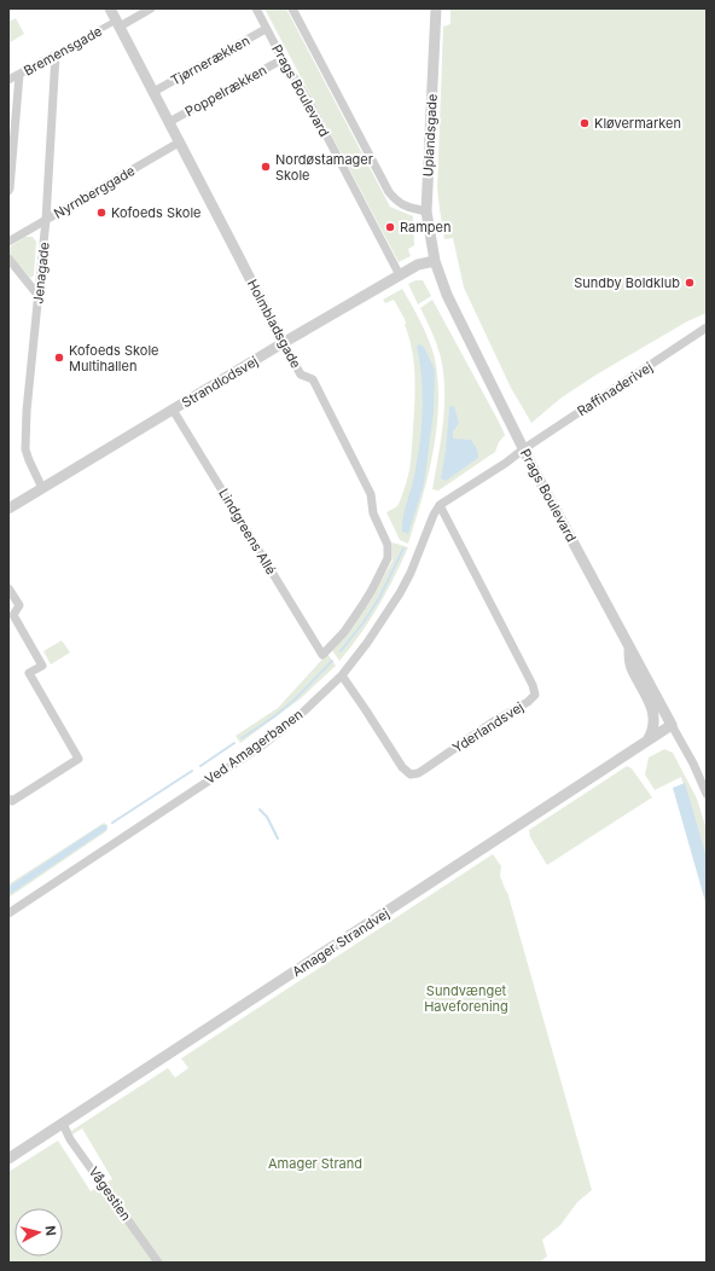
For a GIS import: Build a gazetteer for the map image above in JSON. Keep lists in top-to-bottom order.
{
  "streets": {
    "street": [
      "Bremensgade",
      "Tjørnerækken",
      "Poppelrækken",
      "Prags Boulevard",
      "Uplandsgade",
      "Nyrnberggade",
      "Jenagade",
      "Holmbladsgade",
      "Strandlodsvej",
      "Raffinaderivej",
      "Lindgreens Allé",
      "Yderlandsvej",
      "Ved Amagerbanen",
      "Amager Strandvej",
      "Vågestien"
    ]
  },
  "crossings": [
    ["Bremensgade", "Jenagade"],
    ["Bremensgade", "Holmbladsgade"],
    ["Tjørnerækken", "Prags Boulevard"],
    ["Tjørnerækken", "Holmbladsgade"],
    ["Poppelrækken", "Prags Boulevard"],
    ["Poppelrækken", "Holmbladsgade"],
    ["Prags Boulevard", "Uplandsgade"],
    ["Prags Boulevard", "Strandlodsvej"],
    ["Prags Boulevard", "Raffinaderivej"],
    ["Prags Boulevard", "Amager Strandvej"],
    ["Uplandsgade", "Strandlodsvej"],
    ["Nyrnberggade", "Jenagade"],
    ["Nyrnberggade", "Holmbladsgade"],
    ["Jenagade", "Strandlodsvej"],
    ["Holmbladsgade", "Strandlodsvej"],
    ["Holmbladsgade", "Lindgreens Allé"],
    ["Strandlodsvej", "Lindgreens Allé"],
    ["Yderlandsvej", "Ved Amagerbanen"],
    ["Amager Strandvej", "Vågestien"]
  ],
  "parks": ["Sundvænget Haveforening", "Amager Strand"],
  "places": [
    "Kløvermarken",
    "Nordøstamager Skole",
    "Kofoeds Skole",
    "Rampen",
    "Sundby Boldklub",
    "Kofoeds Skole Multihallen"
  ],
  "north": "right"
}
